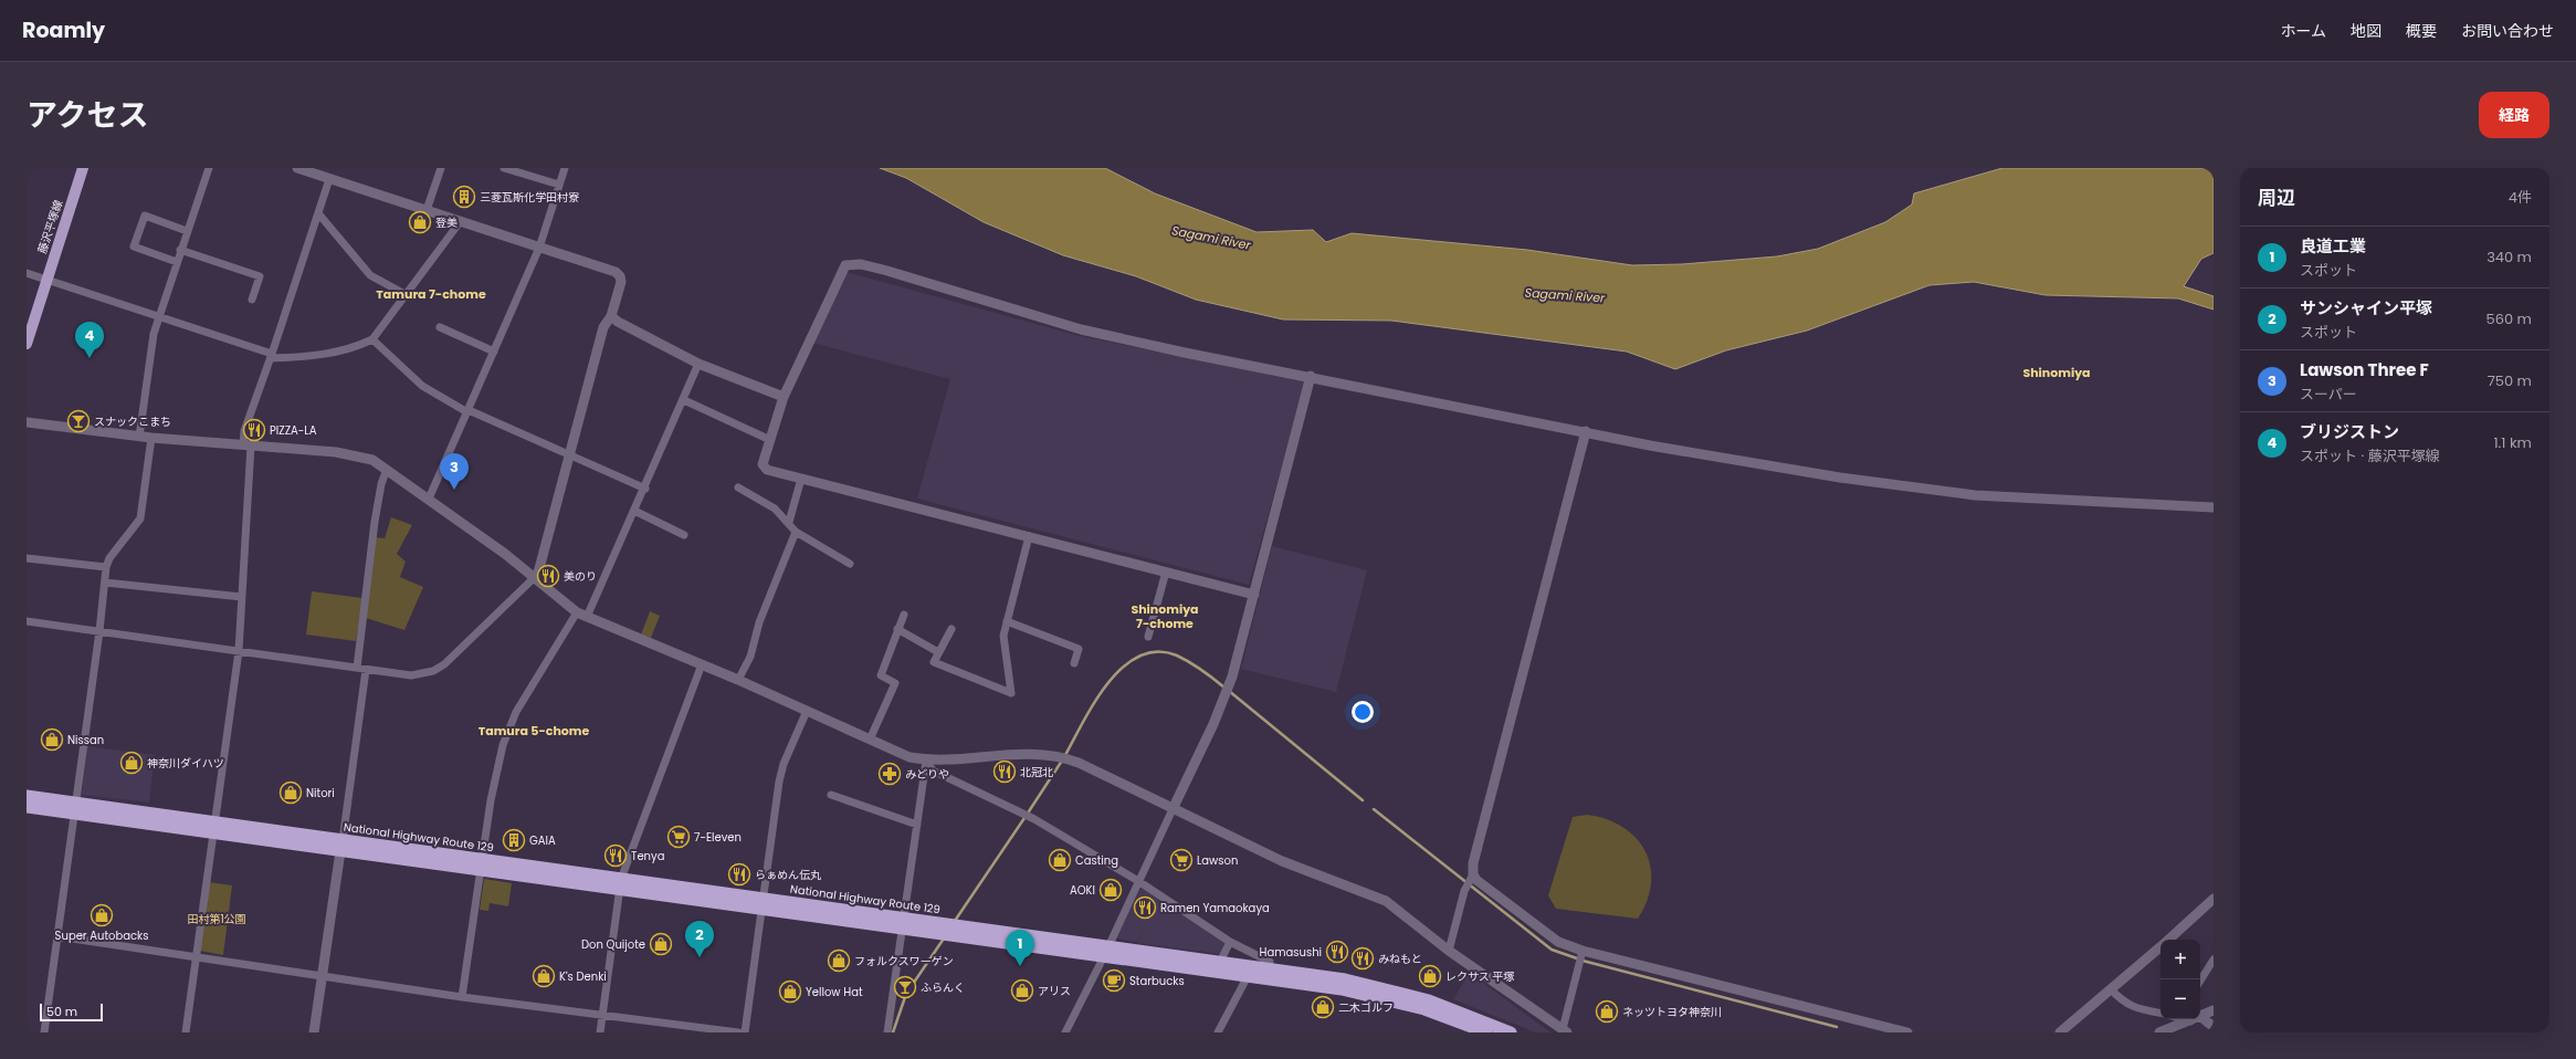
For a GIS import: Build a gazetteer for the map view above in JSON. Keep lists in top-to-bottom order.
{
  "streets": {
    "highway": ["National Highway Route 129"],
    "main road": ["藤沢平塚線"]
  },
  "districts": [
    "Tamura 7-chome",
    "Shinomiya",
    "Shinomiya 7-chome",
    "Tamura 5-chome"
  ],
  "water": ["Sagami River"],
  "parks": ["田村第1公園"],
  "places": {
    "building": ["三菱瓦斯化学田村寮", "GAIA"],
    "shop": [
      "登美",
      "Nissan",
      "神奈川ダイハツ",
      "Nitori",
      "Casting",
      "AOKI",
      "Super Autobacks",
      "Don Quijote",
      "フォルクスワーゲン",
      "K's Denki",
      "レクサス 平塚",
      "アリス",
      "Yellow Hat",
      "二木ゴルフ",
      "ネッツトヨタ神奈川"
    ],
    "bar": ["スナックこまち", "ふらんく"],
    "restaurant": [
      "PIZZA-LA",
      "美のり",
      "北冠北",
      "Tenya",
      "らぁめん伝丸",
      "Ramen Yamaokaya",
      "Hamasushi",
      "みねもと"
    ],
    "pharmacy": ["みどりや"],
    "supermarket": ["7-Eleven", "Lawson"],
    "cafe": ["Starbucks"]
  },
  "scale_bar": "50 m",
  "page": {
    "header": "Roamly",
    "nav": [
      "ホーム",
      "地図",
      "概要",
      "お問い合わせ"
    ],
    "title": "アクセス",
    "buttons": "経路",
    "heading": ["周辺", "4件"],
    "list": [
      {
        "mark": "1",
        "name": "良道工業",
        "note": "スポット",
        "value": "340 m"
      },
      {
        "mark": "2",
        "name": "サンシャイン平塚",
        "note": "スポット",
        "value": "560 m"
      },
      {
        "mark": "3",
        "name": "Lawson Three F",
        "note": "スーパー",
        "value": "750 m"
      },
      {
        "mark": "4",
        "name": "ブリジストン",
        "note": "スポット · 藤沢平塚線",
        "value": "1.1 km"
      }
    ],
    "pins": [
      "4",
      "3",
      "2",
      "1"
    ],
    "map_buttons": ["+", "−"],
    "scale": "50 m"
  }
}
